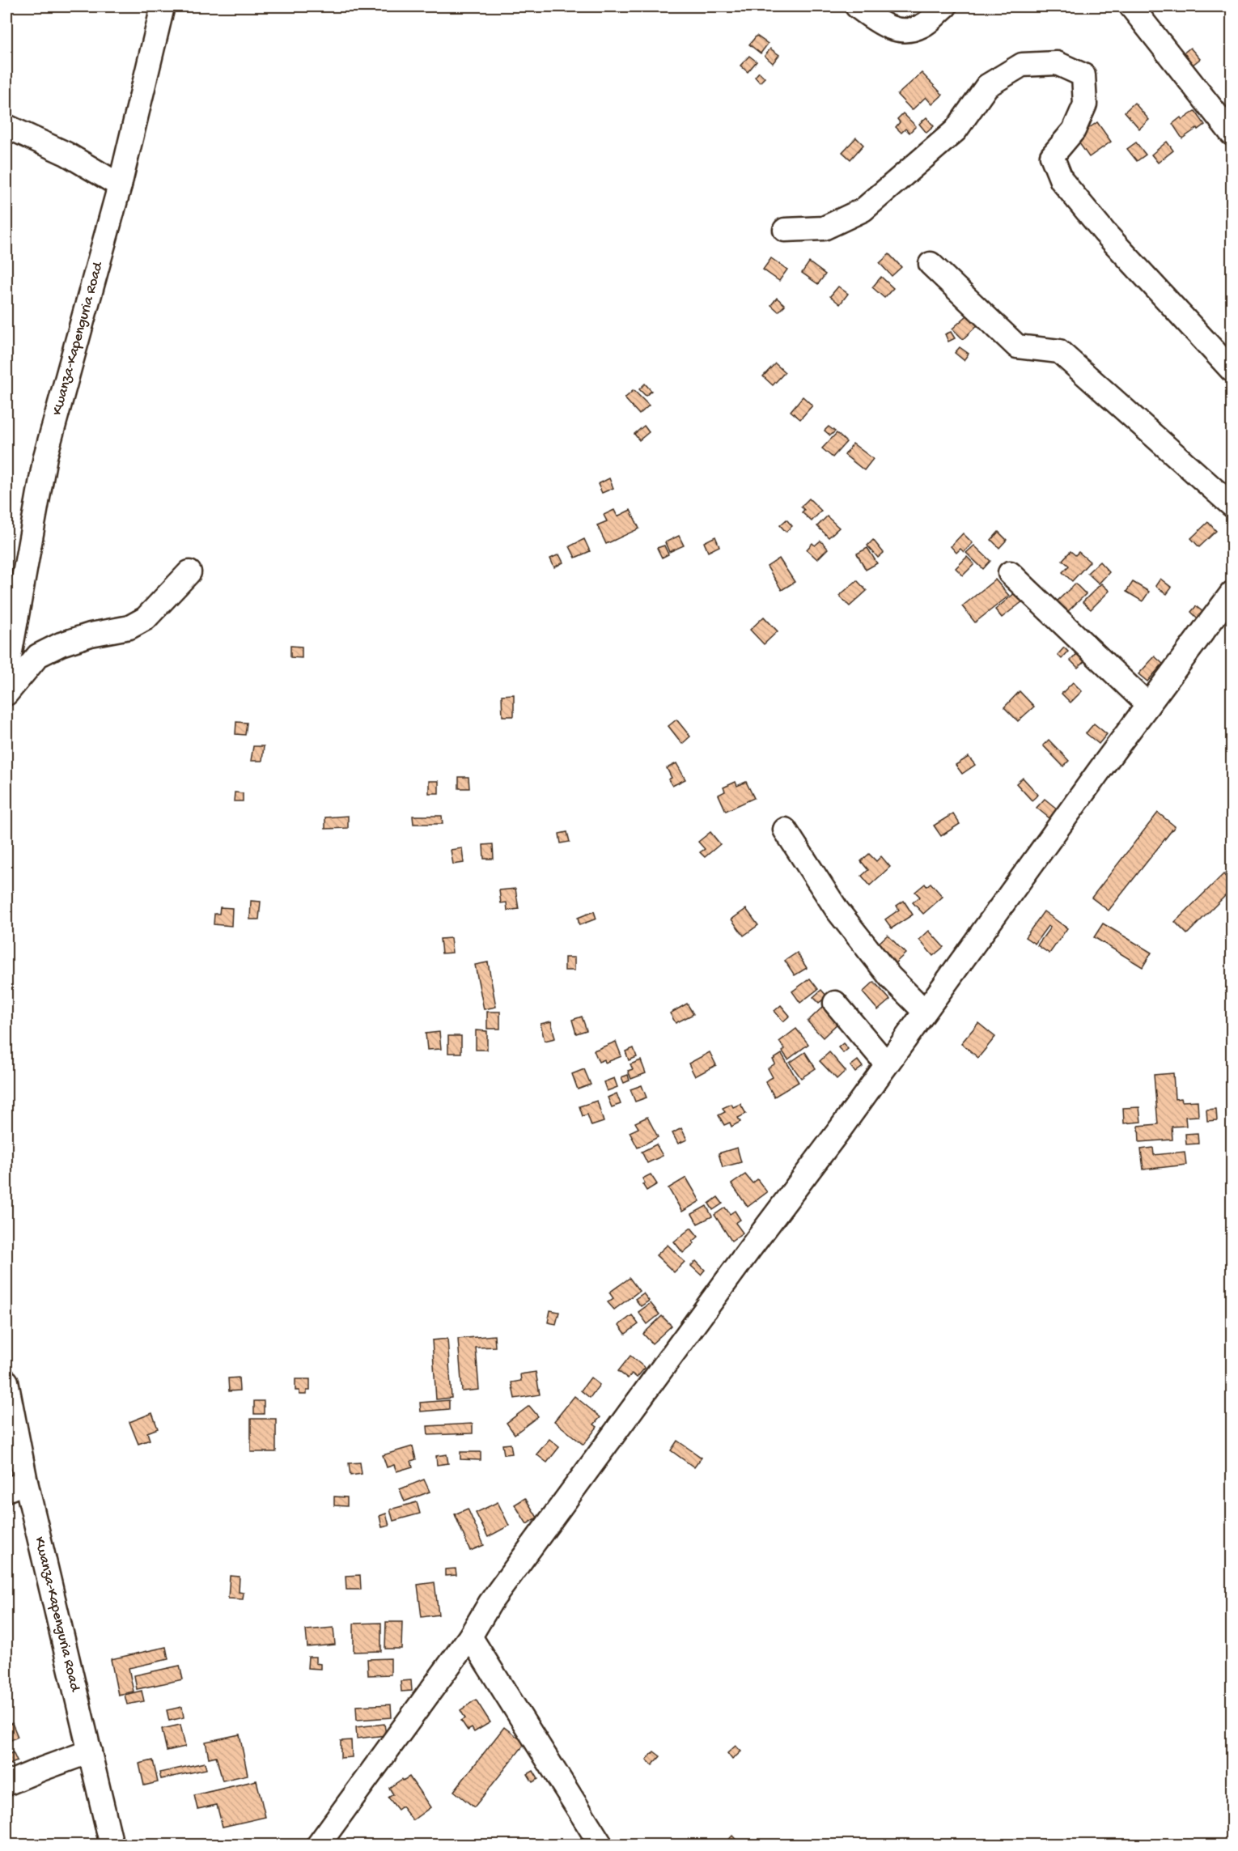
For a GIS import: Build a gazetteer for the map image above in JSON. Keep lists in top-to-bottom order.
{
  "streets": {
    "street": ["Kwanza-Kapenguria Road"]
  }
}
